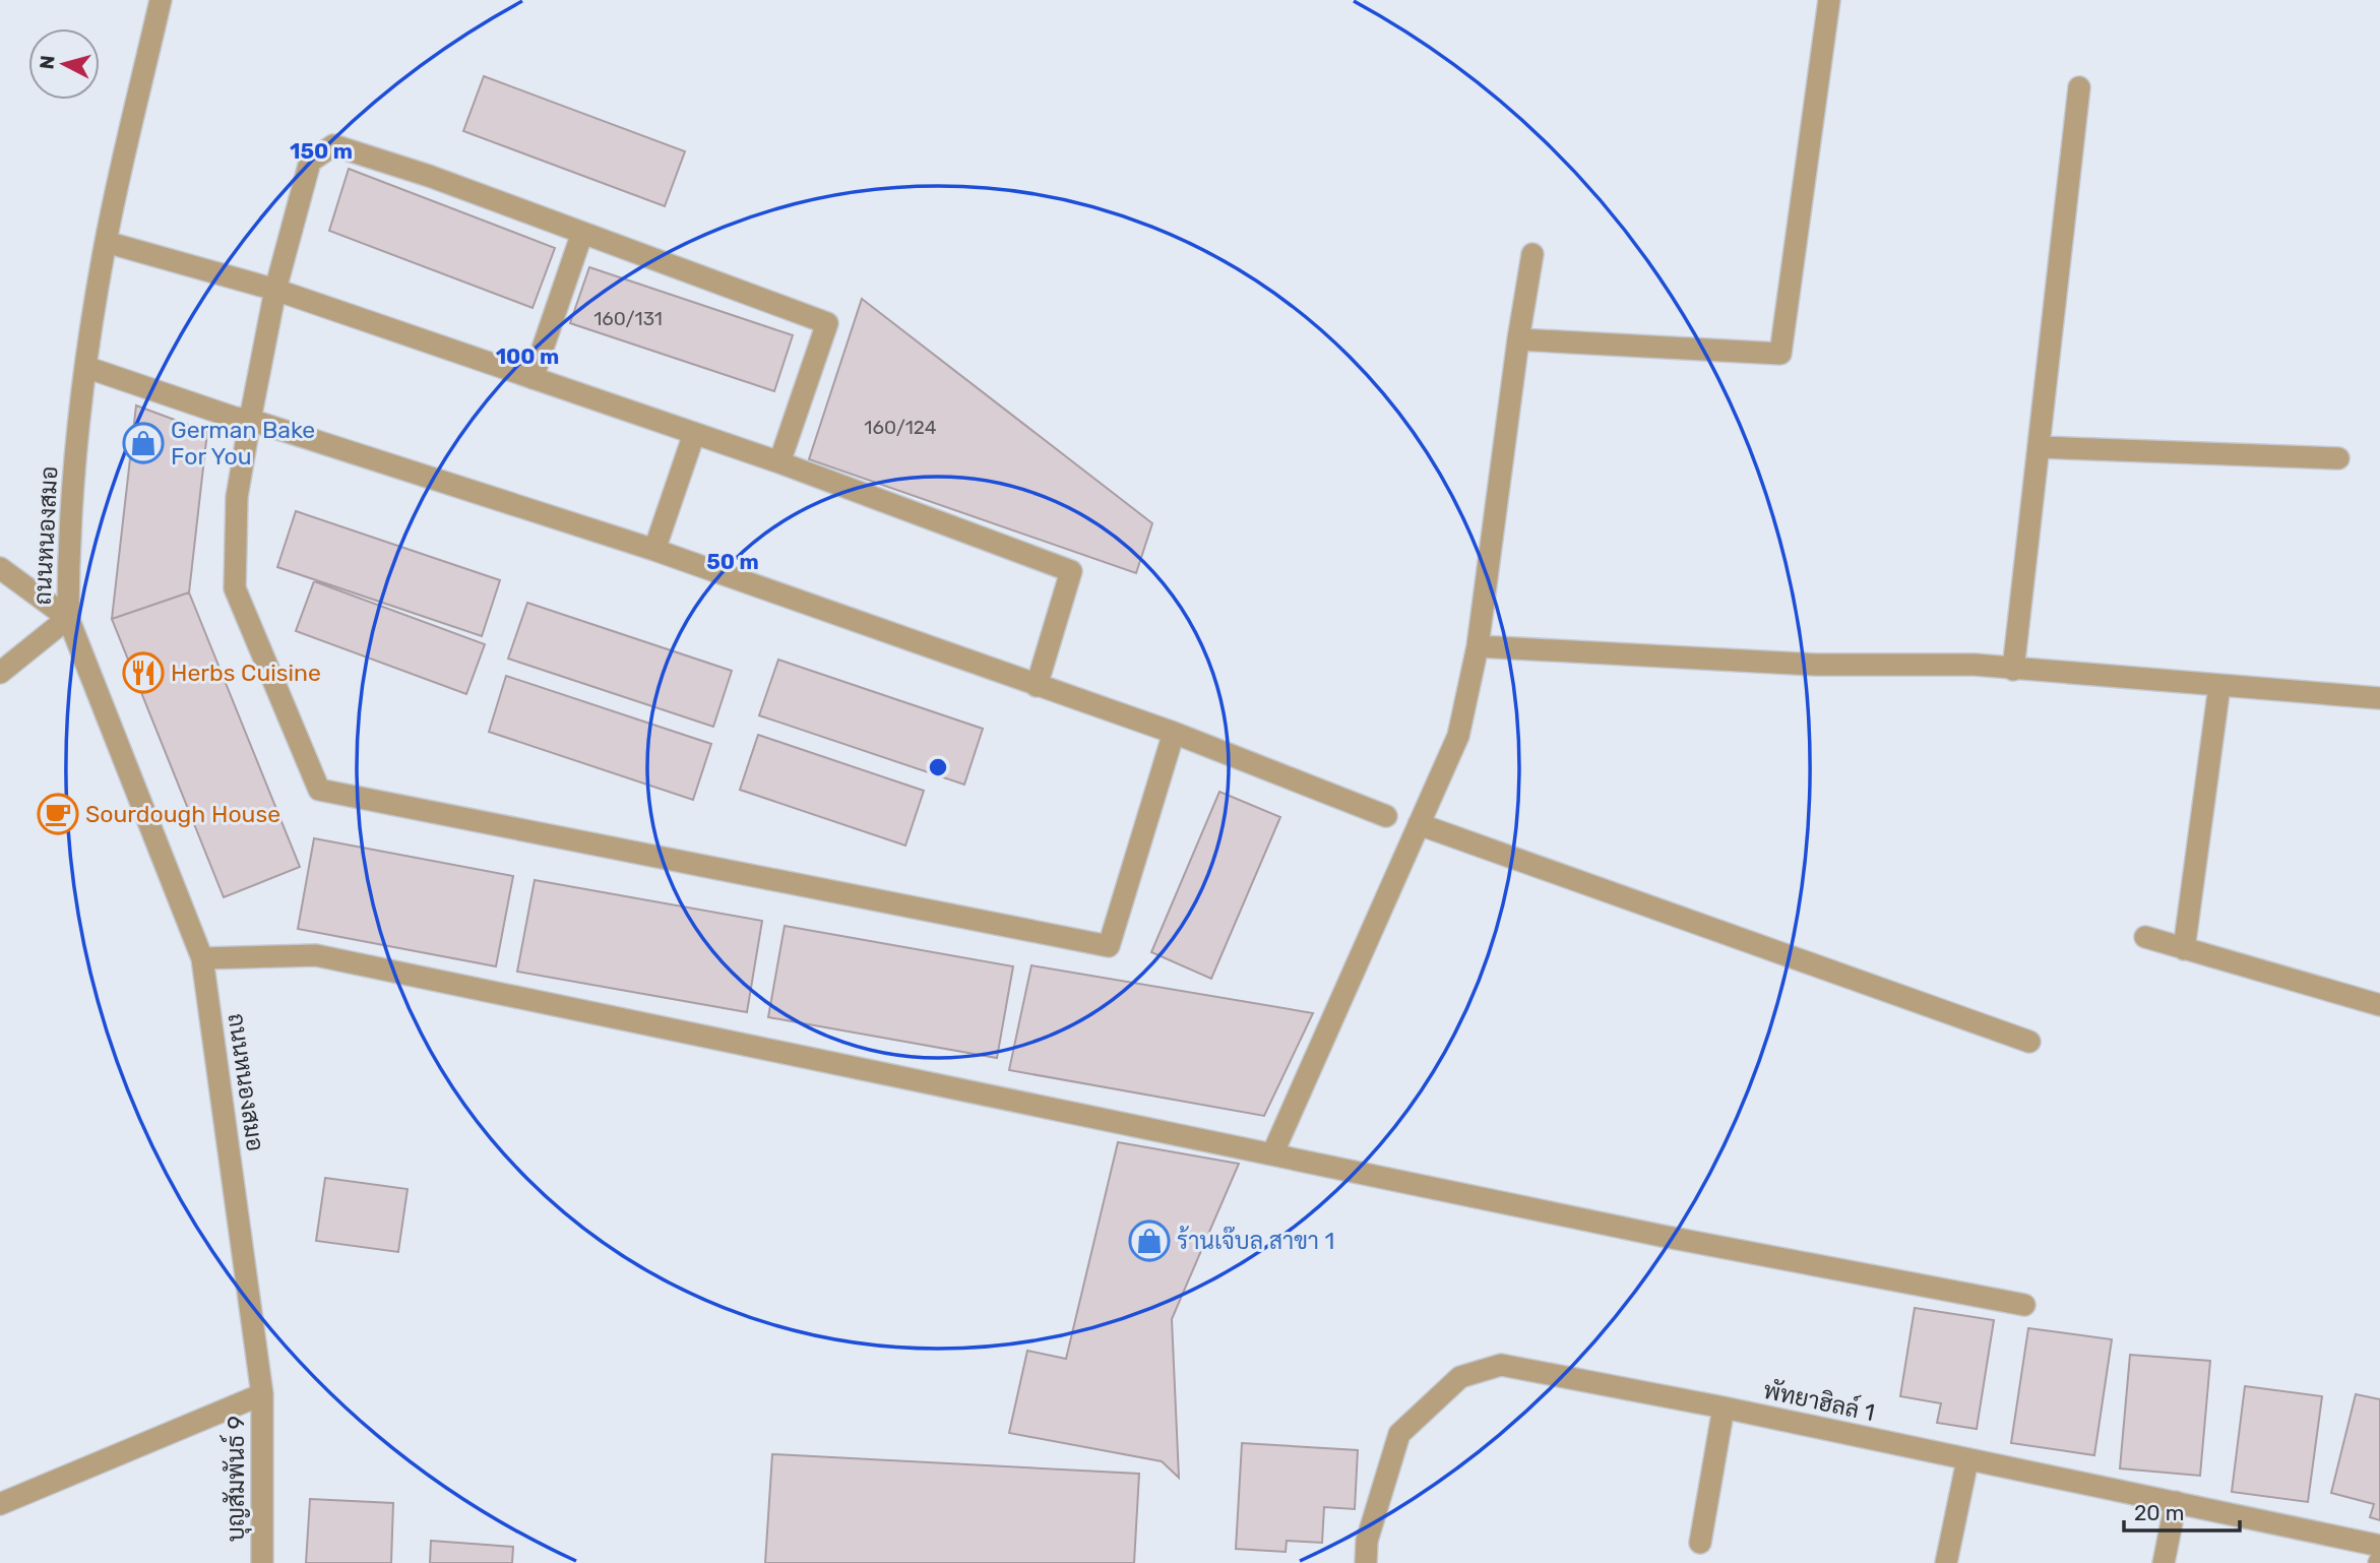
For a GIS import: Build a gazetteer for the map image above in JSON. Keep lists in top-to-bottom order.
{
  "streets": {
    "street": ["ถนนหนองสมอ", "พัทยาฮิลล์ 1", "บุญสัมพันธ์ 9"]
  },
  "crossings": [
    ["ถนนหนองสมอ", "บุญสัมพันธ์ 9"]
  ],
  "places": {
    "shop": ["German Bake For You", "ร้านเจ๊บล สาขา 1"],
    "restaurant": ["Herbs Cuisine"],
    "cafe": ["Sourdough House"]
  },
  "house_numbers": ["160/131", "160/124"],
  "scale_bar": "20 m",
  "north": "left",
  "rings": ["150 m", "100 m", "50 m"]
}
